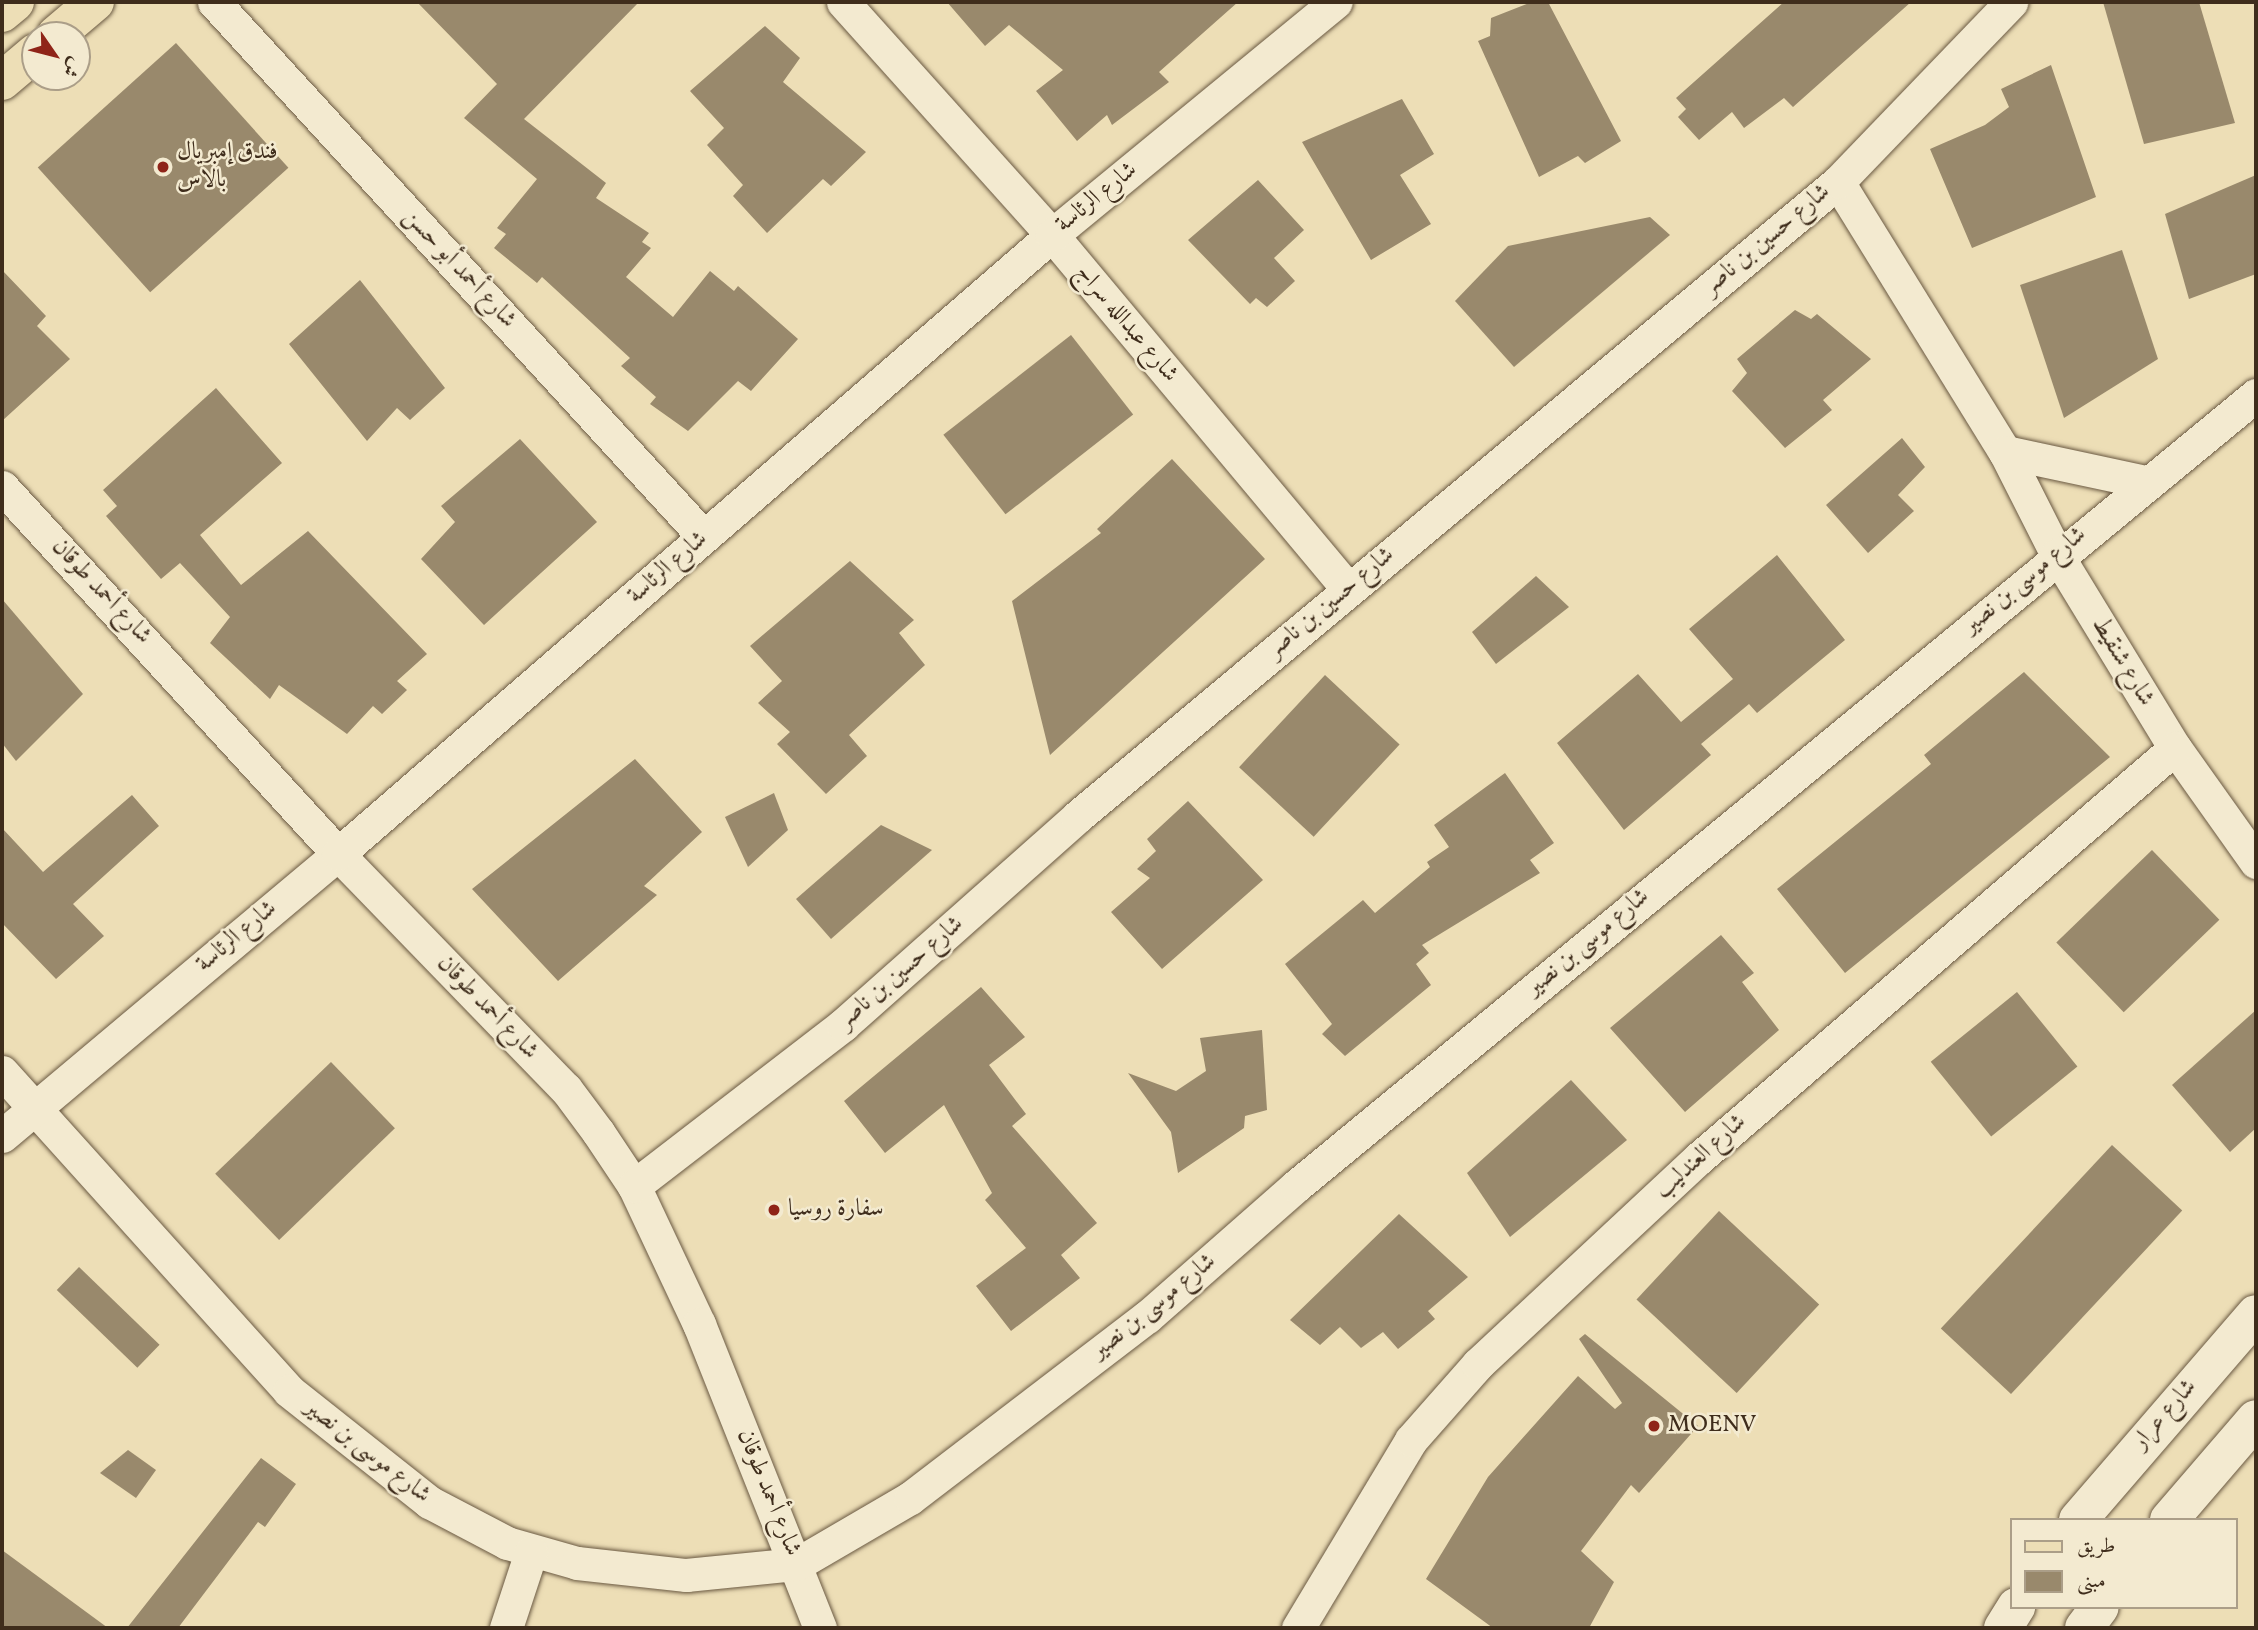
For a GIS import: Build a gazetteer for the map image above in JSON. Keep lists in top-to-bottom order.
{
  "streets": {
    "main road": ["شارع عرار"],
    "street": [
      "شارع الرئاسة",
      "شارع حسين بن ناصر",
      "شارع أحمد أبو حسن",
      "شارع عبدالله سراج",
      "شارع موسى بن نصير",
      "شارع أحمد طوقان",
      "شارع شنقيط",
      "شارع العندليب"
    ]
  },
  "crossings": [
    ["شارع الرئاسة", "شارع أحمد أبو حسن"],
    ["شارع الرئاسة", "شارع عبدالله سراج"],
    ["شارع الرئاسة", "شارع موسى بن نصير"],
    ["شارع الرئاسة", "شارع أحمد طوقان"],
    ["شارع حسين بن ناصر", "شارع عبدالله سراج"],
    ["شارع حسين بن ناصر", "شارع أحمد طوقان"],
    ["شارع حسين بن ناصر", "شارع شنقيط"],
    ["شارع موسى بن نصير", "شارع أحمد طوقان"],
    ["شارع موسى بن نصير", "شارع شنقيط"],
    ["شارع شنقيط", "شارع العندليب"]
  ],
  "places": ["فندق إمبريال بالاس", "سفارة روسيا", "MOENV"],
  "legend": ["طريق", "مبنى"],
  "north": "bottom right"
}
